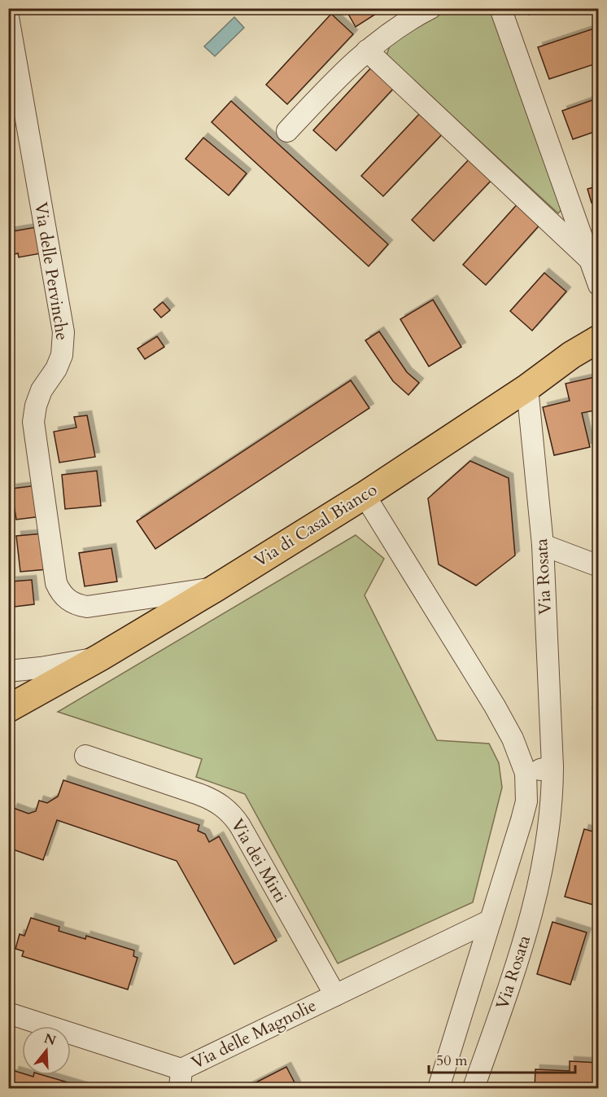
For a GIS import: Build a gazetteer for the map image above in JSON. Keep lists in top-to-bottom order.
{
  "streets": {
    "main road": ["Via di Casal Bianco"],
    "street": [
      "Via delle Pervinche",
      "Via Rosata",
      "Via dei Mirti",
      "Via delle Magnolie"
    ]
  },
  "crossings": [
    ["Via delle Pervinche", "Via di Casal Bianco"],
    ["Via di Casal Bianco", "Via Rosata"],
    ["Via dei Mirti", "Via delle Magnolie"]
  ],
  "scale_bar": "50 m",
  "north": "top"
}
